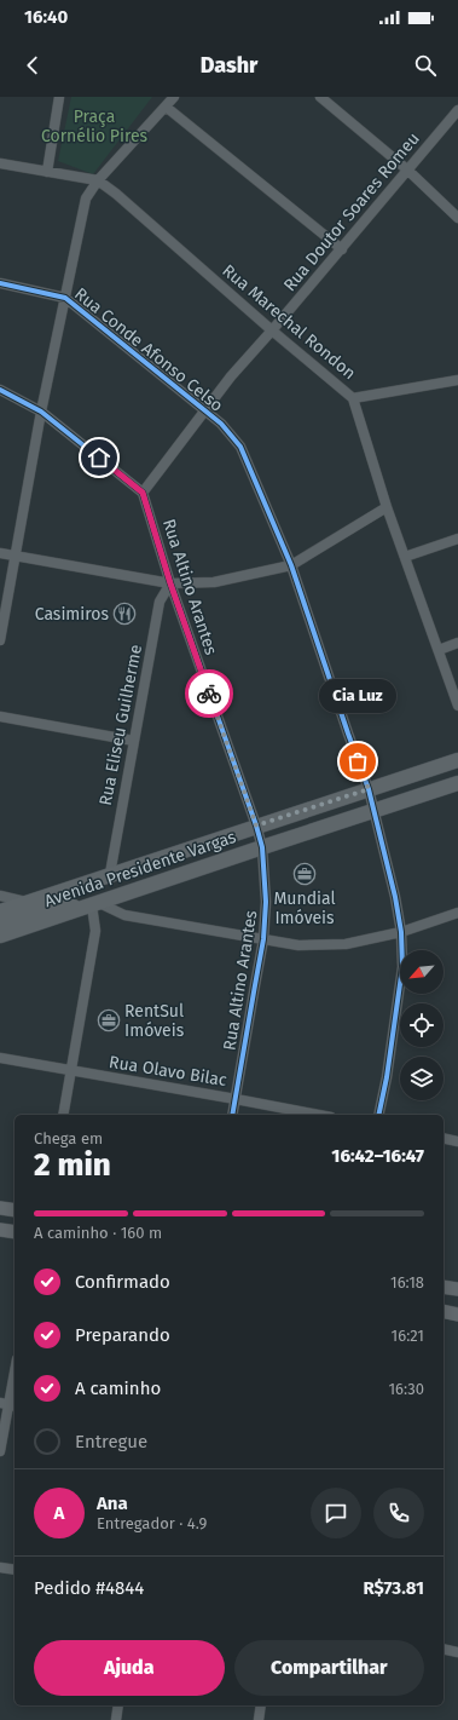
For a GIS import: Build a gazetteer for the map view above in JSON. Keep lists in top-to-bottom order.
{
  "streets": {
    "main road": ["Avenida Presidente Vargas"],
    "street": [
      "Rua Doutor Soares Romeu",
      "Rua Marechal Rondon",
      "Rua Conde Afonso Celso",
      "Rua Altino Arantes",
      "Rua Eliseu Guilherme",
      "Rua Olavo Bilac"
    ]
  },
  "crossings": [
    ["Rua Doutor Soares Romeu", "Rua Marechal Rondon"],
    ["Rua Doutor Soares Romeu", "Rua Conde Afonso Celso"],
    ["Rua Doutor Soares Romeu", "Rua Altino Arantes"],
    ["Rua Conde Afonso Celso", "Avenida Presidente Vargas"],
    ["Rua Altino Arantes", "Rua Eliseu Guilherme"],
    ["Rua Altino Arantes", "Avenida Presidente Vargas"],
    ["Rua Altino Arantes", "Rua Olavo Bilac"],
    ["Rua Eliseu Guilherme", "Avenida Presidente Vargas"]
  ],
  "parks": ["Praça Cornélio Pires"],
  "places": {
    "restaurant": ["Casimiros"],
    "other": ["Cia Luz"],
    "office": ["Mundial Imóveis", "RentSul Imóveis"]
  },
  "north": "bottom left",
  "page": {
    "status": "16:40",
    "header": "Dashr",
    "bubble": "Cia Luz",
    "heading": ["2 min", "Chega em", "16:42–16:47"],
    "panel": [
      "Ana",
      "Entregador · 4.9",
      "Pedido #4844",
      "R$73.81"
    ],
    "bar": "A caminho · 160 m",
    "list": [
      ["Confirmado", "16:18"],
      ["Preparando", "16:21"],
      ["A caminho", "16:30"],
      "Entregue"
    ],
    "round": "A",
    "buttons": ["Ajuda", "Compartilhar"]
  }
}
